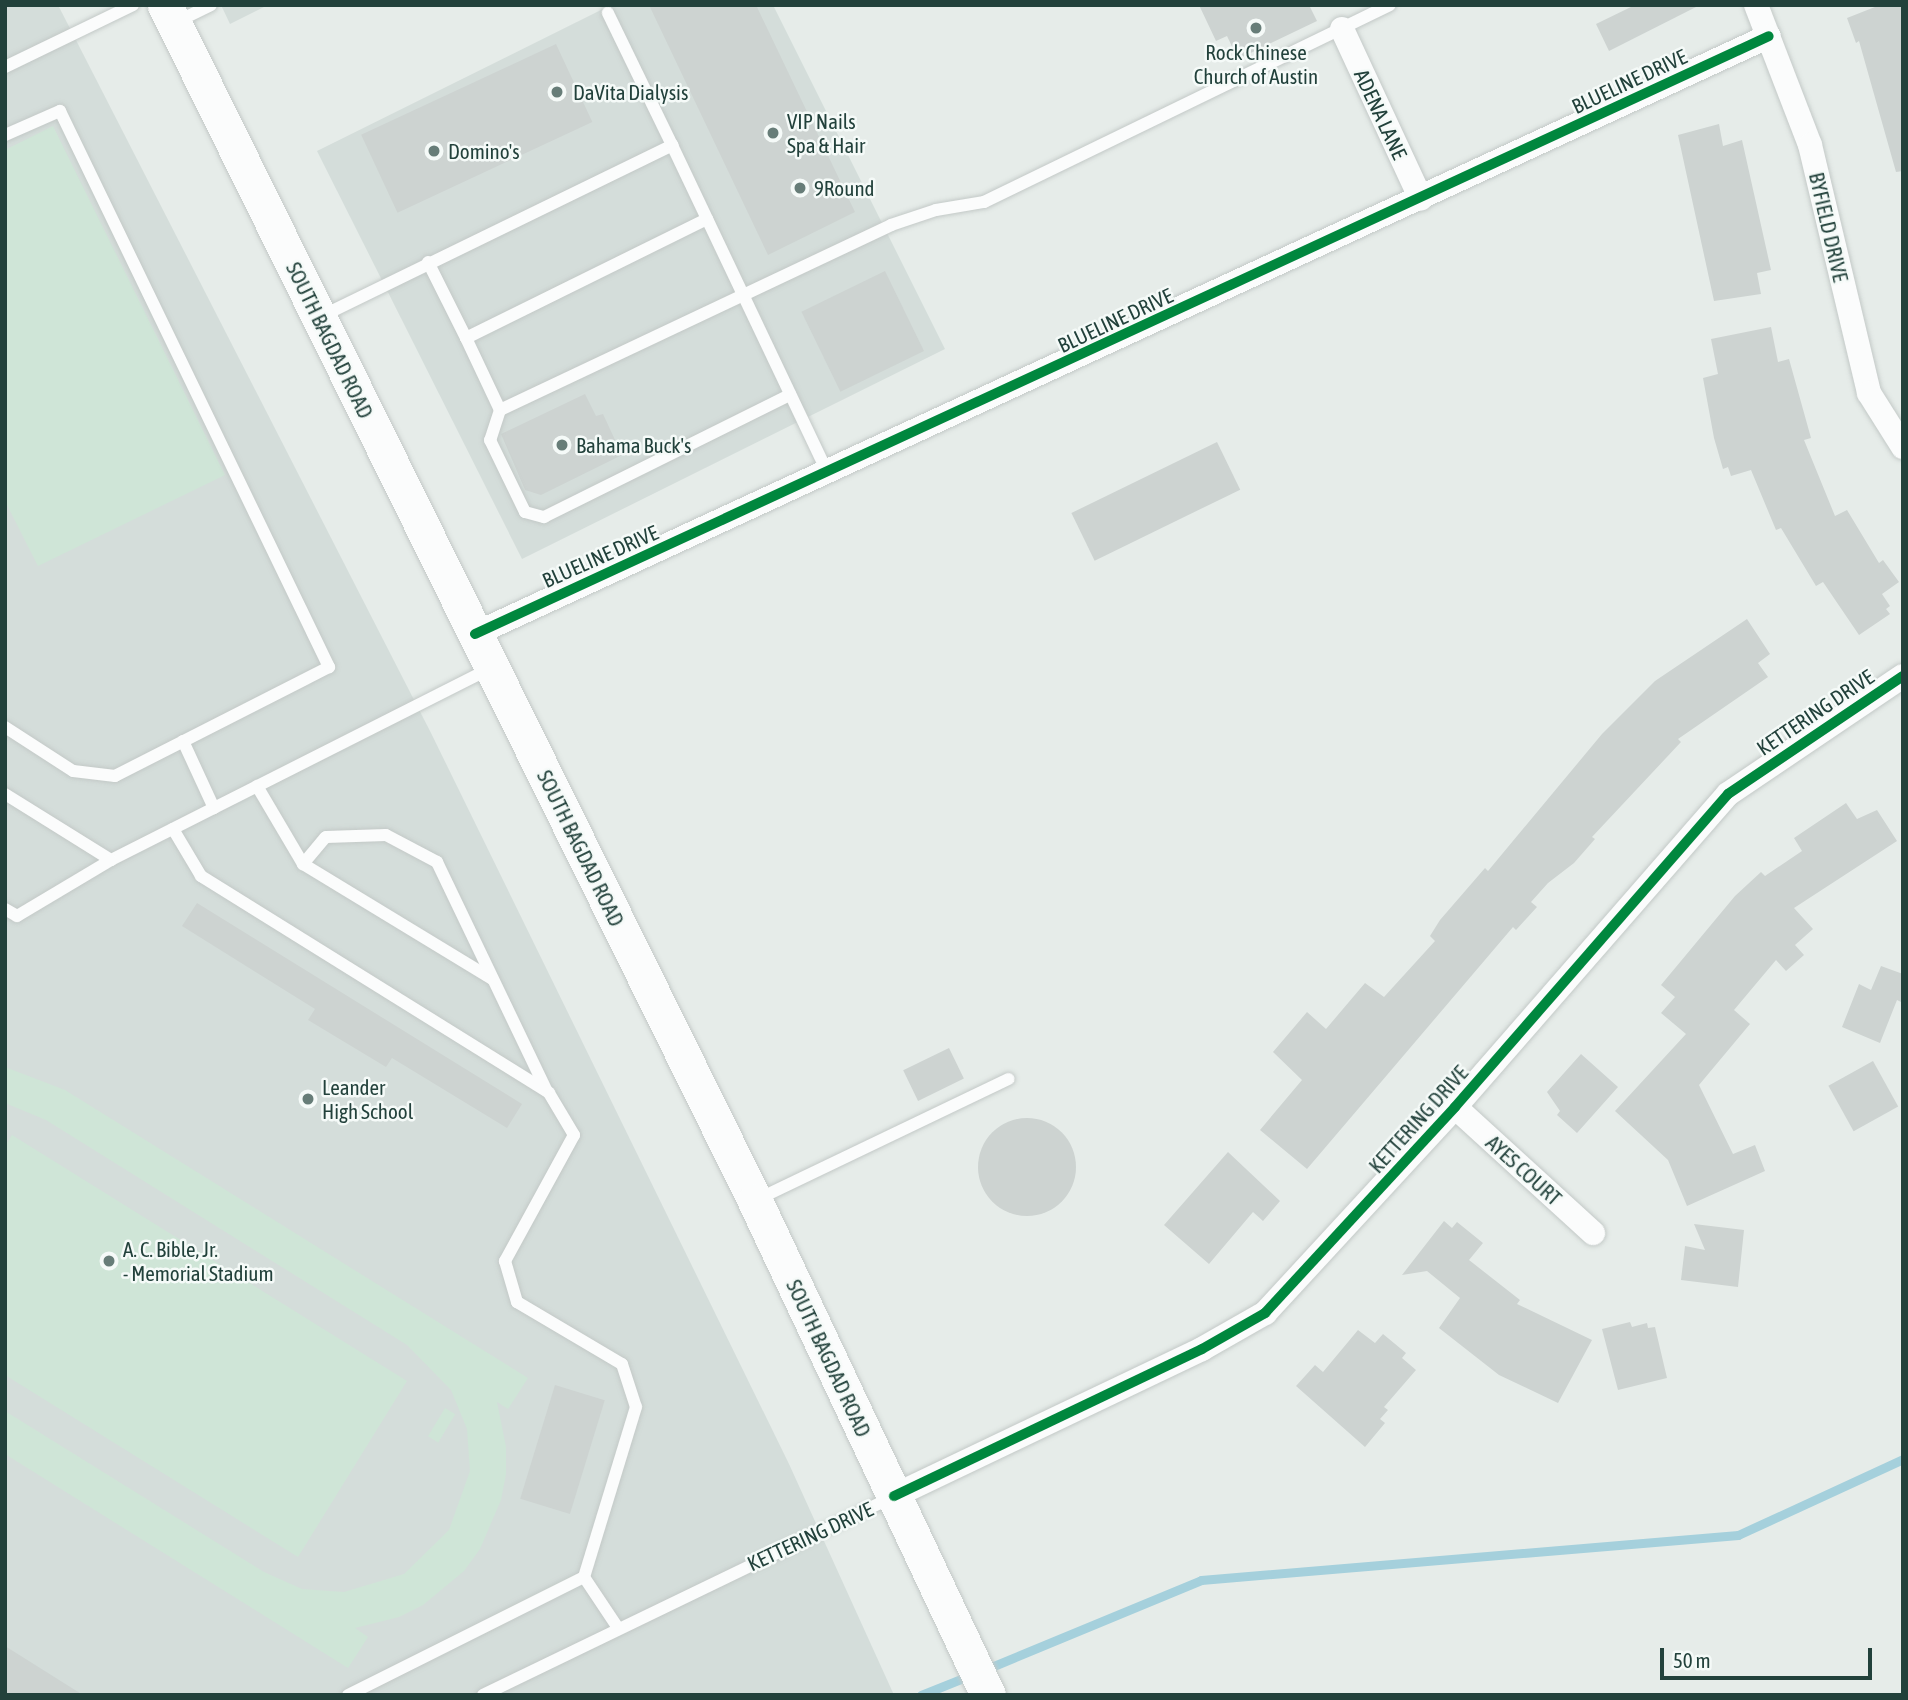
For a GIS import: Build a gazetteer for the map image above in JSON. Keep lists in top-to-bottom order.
{
  "streets": {
    "main road": ["SOUTH BAGDAD ROAD"],
    "street": [
      "BLUELINE DRIVE",
      "ADENA LANE",
      "BYFIELD DRIVE",
      "KETTERING DRIVE",
      "AYES COURT"
    ]
  },
  "crossings": [
    ["BLUELINE DRIVE", "ADENA LANE"],
    ["BLUELINE DRIVE", "BYFIELD DRIVE"],
    ["BLUELINE DRIVE", "SOUTH BAGDAD ROAD"],
    ["SOUTH BAGDAD ROAD", "KETTERING DRIVE"],
    ["KETTERING DRIVE", "AYES COURT"]
  ],
  "places": [
    "Rock Chinese Church of Austin",
    "DaVita Dialysis",
    "VIP Nails Spa & Hair",
    "Domino's",
    "9Round",
    "Bahama Buck's",
    "Leander High School",
    "A. C. Bible, Jr. - Memorial Stadium"
  ],
  "scale_bar": "50 m"
}
